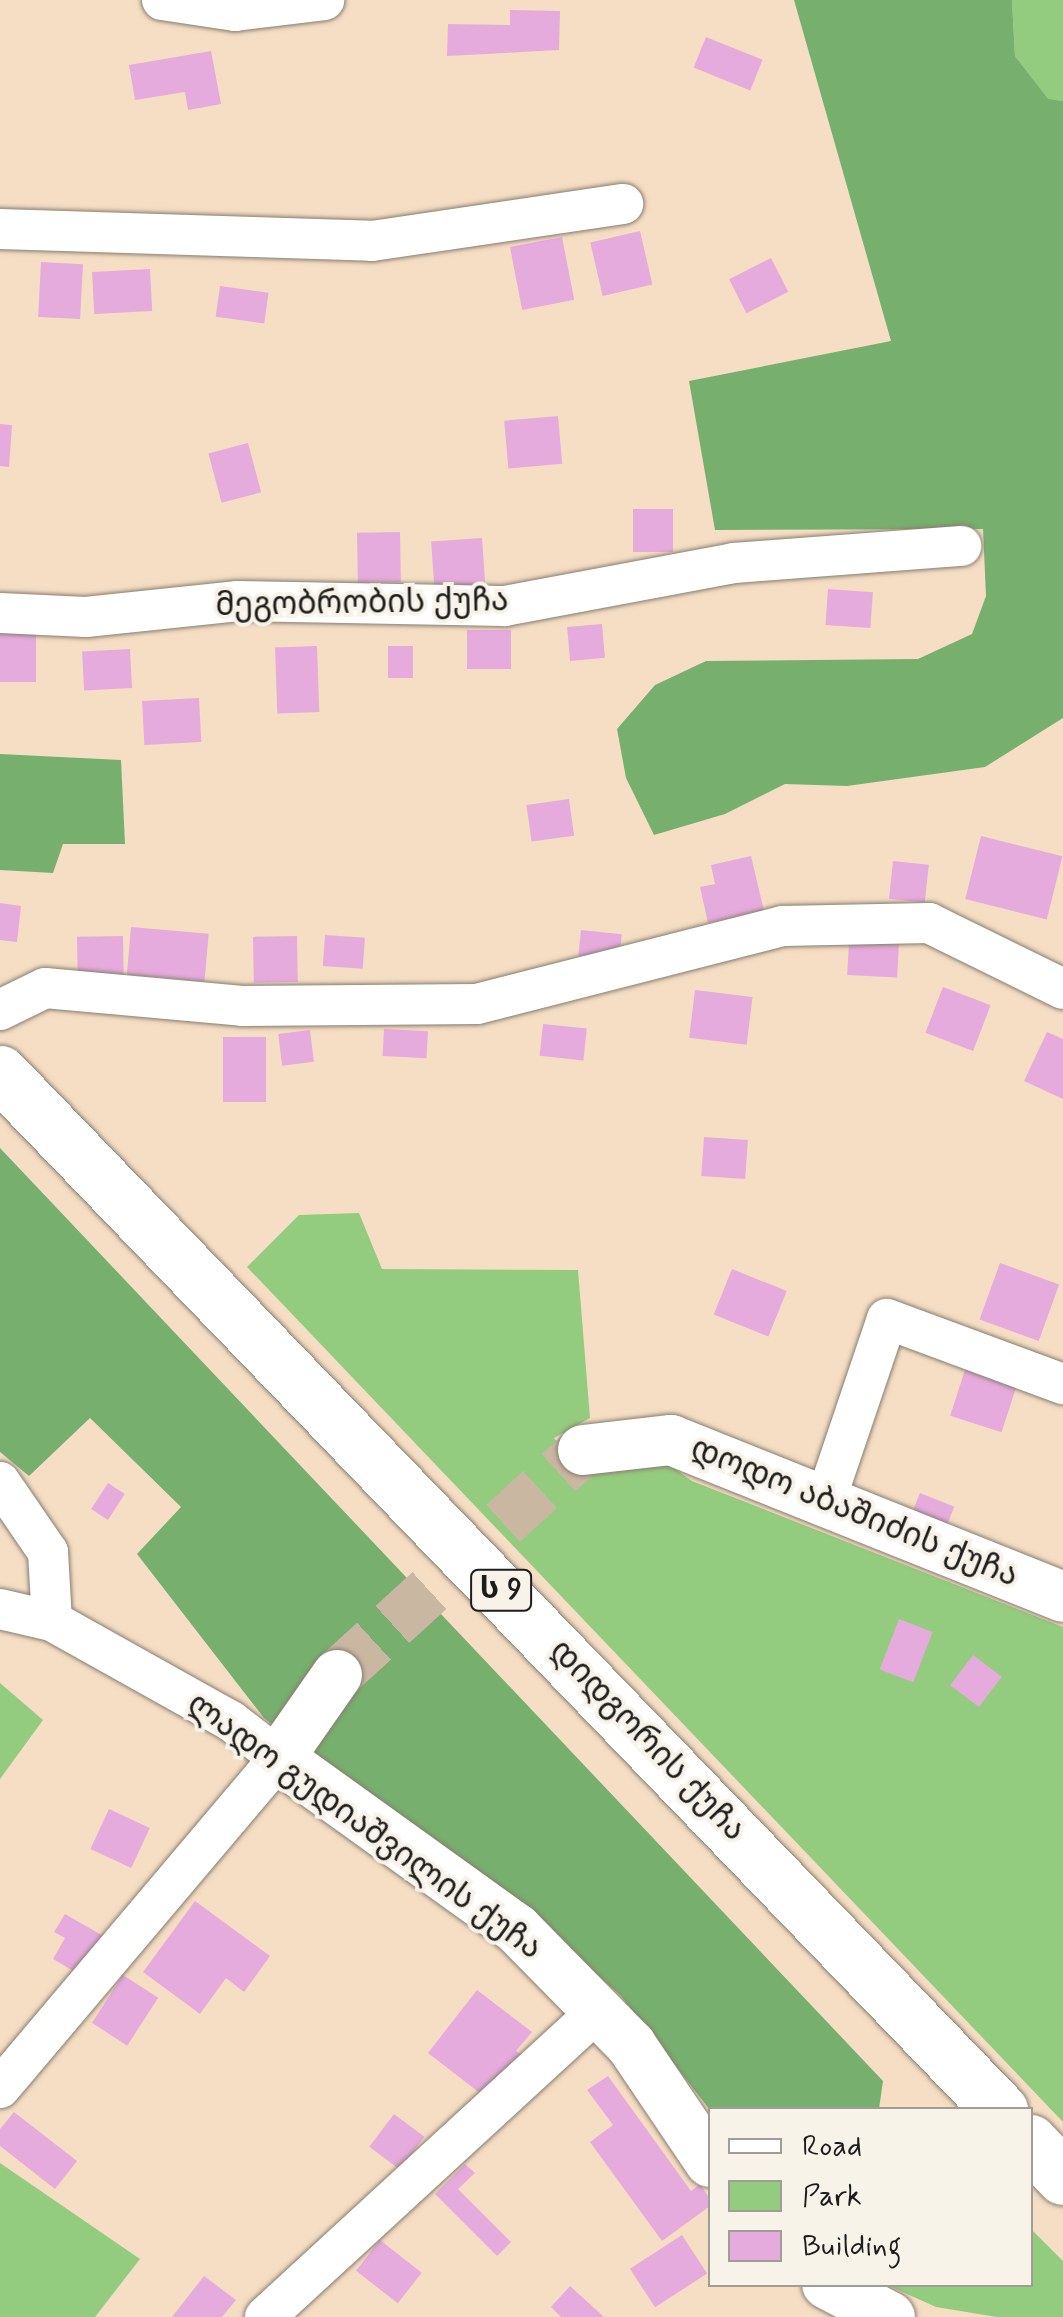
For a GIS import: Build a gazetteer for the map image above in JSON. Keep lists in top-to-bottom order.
{
  "streets": {
    "highway": ["ს 9", "დიდგორის ქუჩა"],
    "street": ["მეგობრობის ქუჩა", "დოდო აბაშიძის ქუჩა", "ლადო გუდიაშვილის ქუჩა"]
  },
  "legend": ["Road", "Park", "Building"]
}
